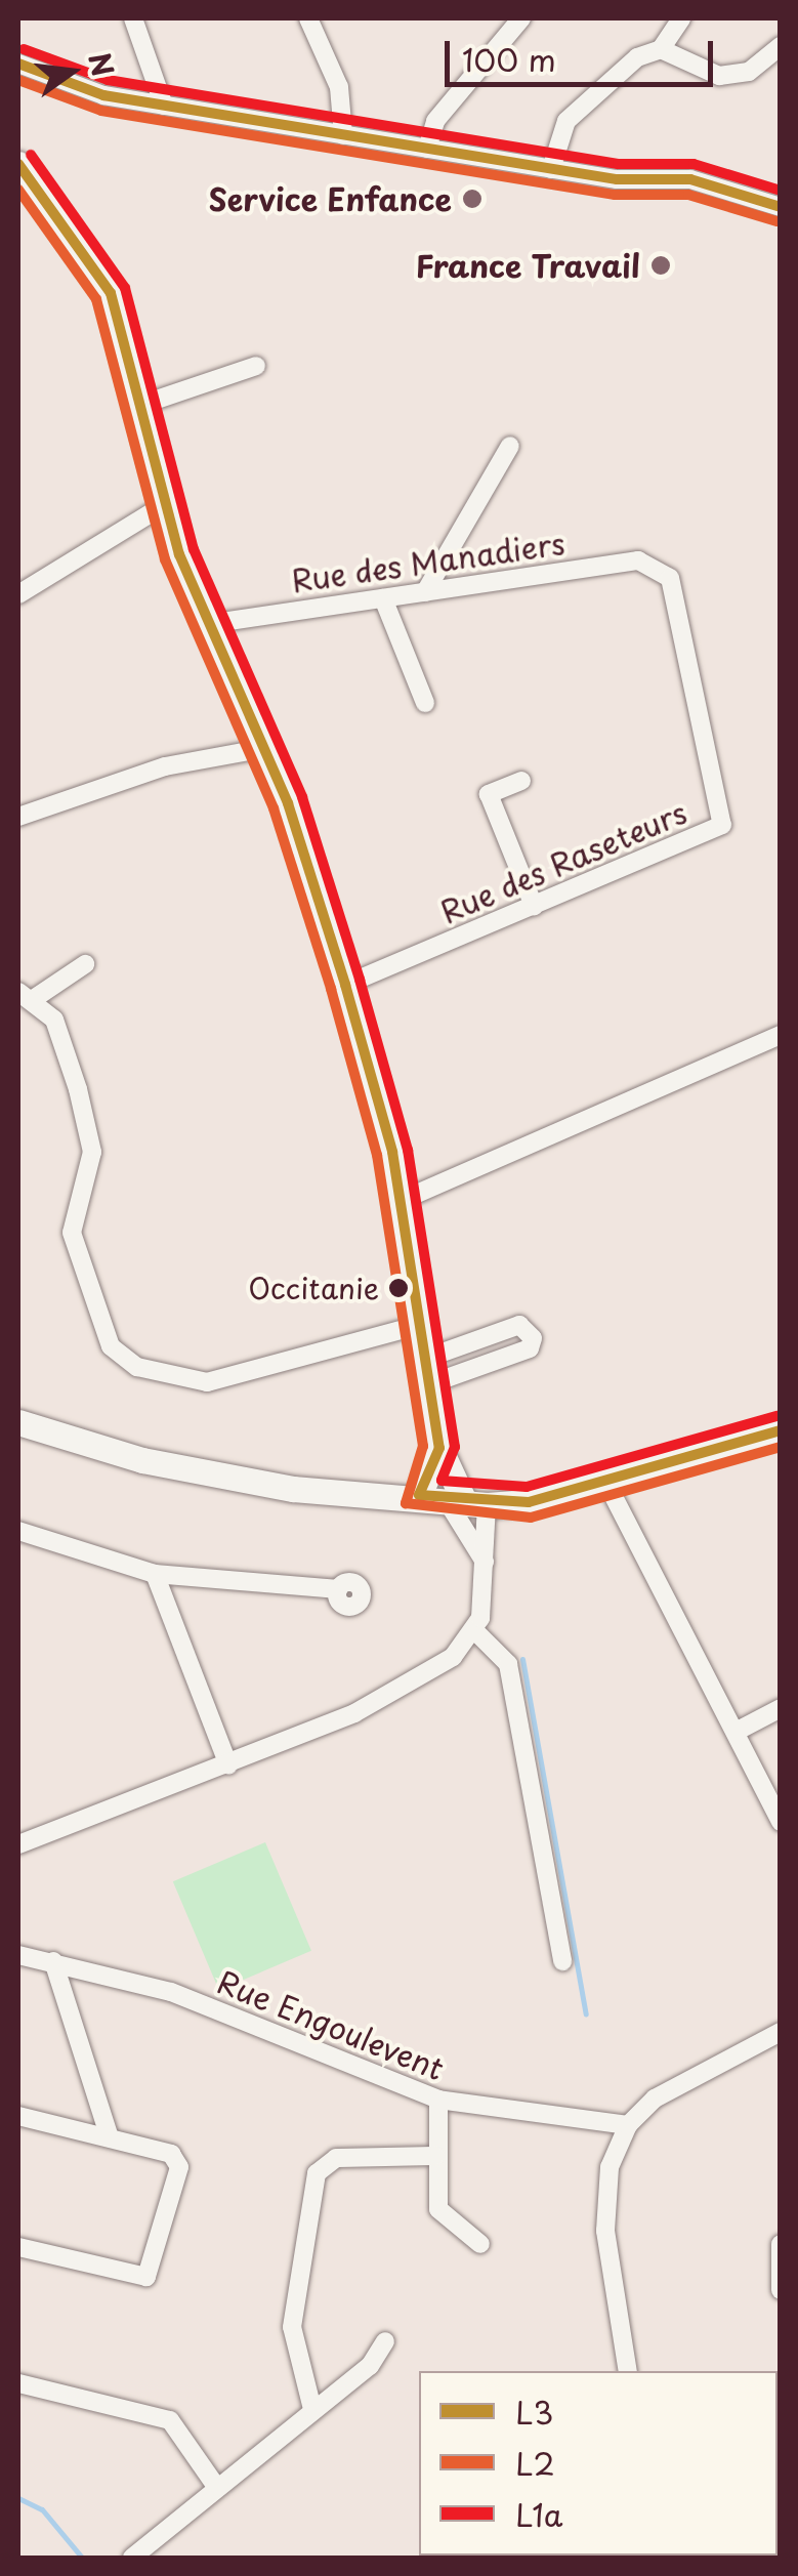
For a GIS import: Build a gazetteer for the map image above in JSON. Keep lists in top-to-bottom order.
{
  "streets": {
    "street": ["Rue des Manadiers", "Rue des Raseteurs", "Rue Engoulevent"]
  },
  "crossings": [
    ["Rue des Manadiers", "Rue des Raseteurs"]
  ],
  "places": ["Service Enfance", "France Travail", "Occitanie"],
  "lines": ["transit line L1a", "transit line L3", "transit line L2"],
  "legend": ["L3", "L2", "L1a"],
  "scale_bar": "100 m",
  "north": "right"
}
